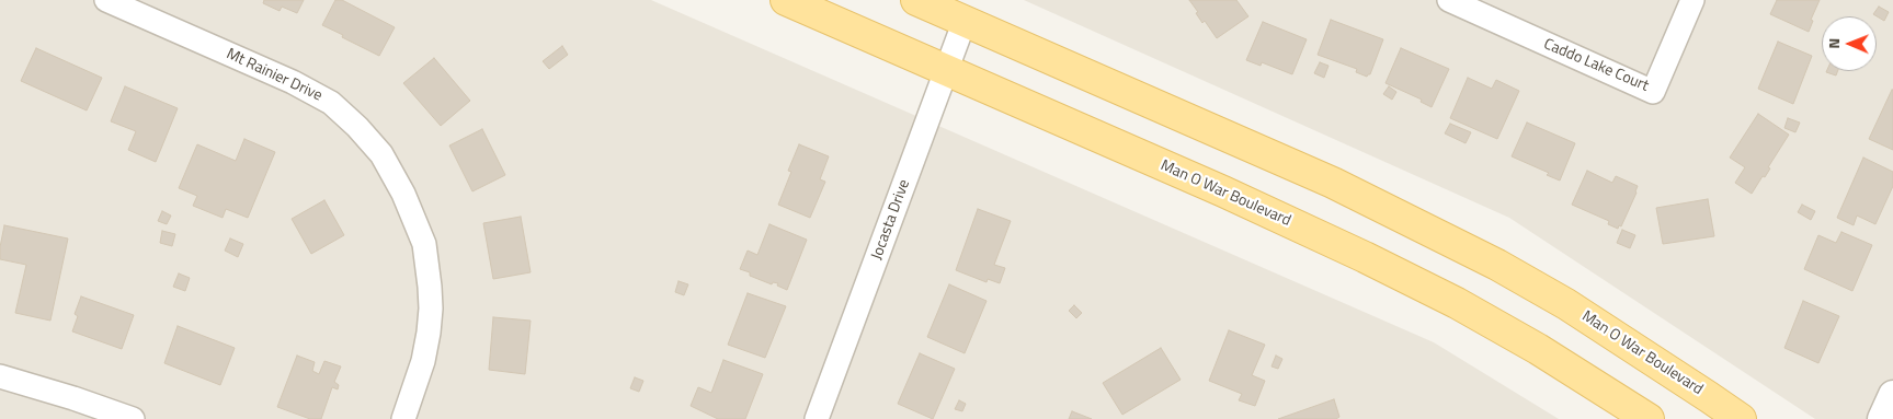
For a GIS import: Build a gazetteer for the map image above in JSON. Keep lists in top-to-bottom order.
{
  "streets": {
    "main road": ["Man O War Boulevard"],
    "street": ["Caddo Lake Court", "Mt Rainier Drive", "Jocasta Drive"]
  },
  "crossings": [
    ["Man O War Boulevard", "Jocasta Drive"]
  ],
  "north": "left"
}
